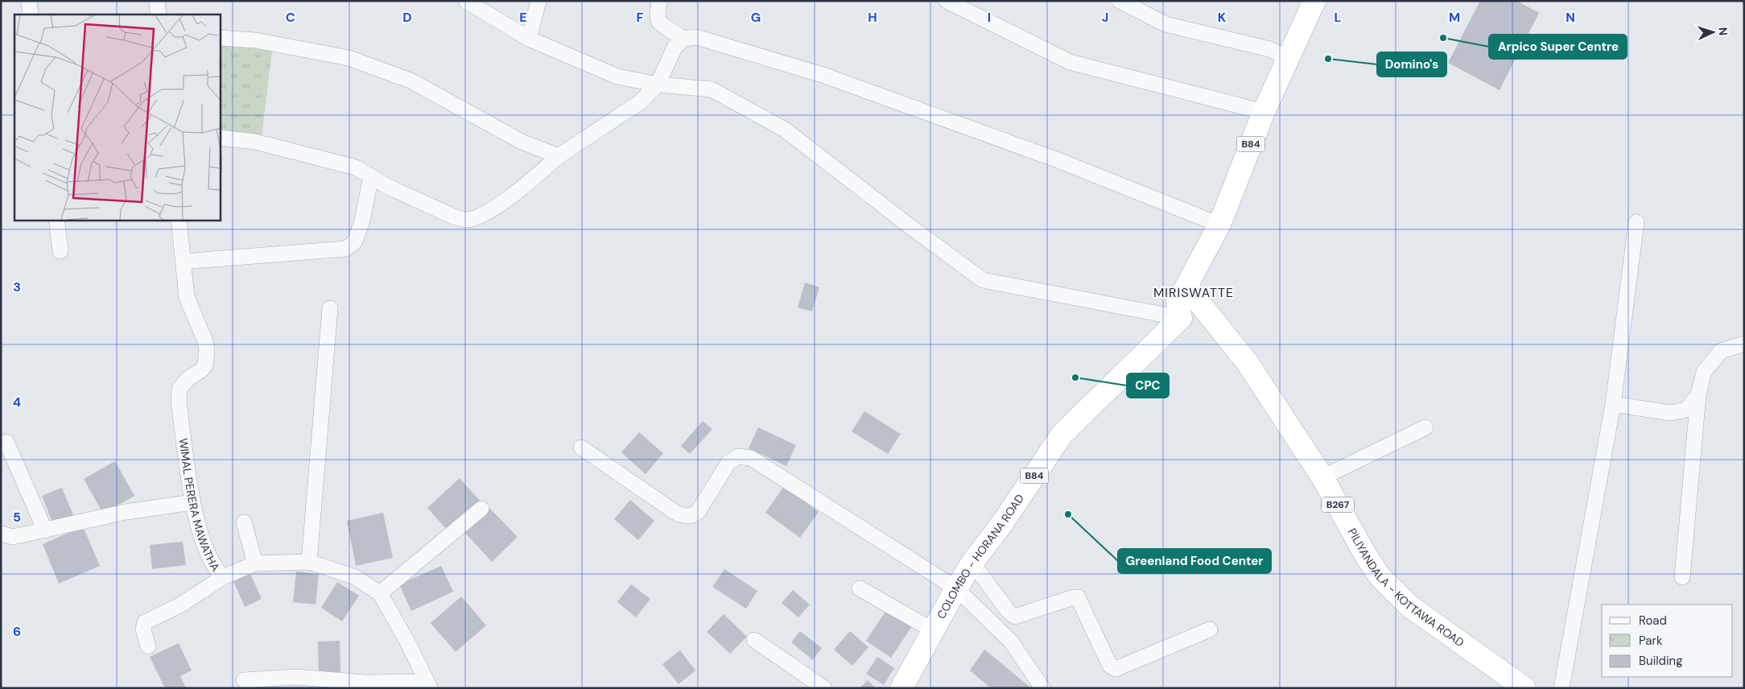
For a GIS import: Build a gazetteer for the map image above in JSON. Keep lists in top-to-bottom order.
{
  "streets": {
    "main road": [
      "B84",
      "B267",
      "COLOMBO - HORANA ROAD",
      "PILIYANDALA - KOTTAWA ROAD"
    ],
    "street": ["WIMAL PERERA MAWATHA"]
  },
  "crossings": [
    ["B84", "COLOMBO - HORANA ROAD"],
    ["B84", "PILIYANDALA - KOTTAWA ROAD"]
  ],
  "districts": ["MIRISWATTE"],
  "places": [
    "Arpico Super Centre",
    "Domino's",
    "CPC",
    "Greenland Food Center"
  ],
  "legend": ["Road", "Park", "Building"],
  "north": "right",
  "grid": {
    "columns": [
      "C",
      "D",
      "E",
      "F",
      "G",
      "H",
      "I",
      "J",
      "K",
      "L",
      "M",
      "N"
    ],
    "rows": [
      "3",
      "4",
      "5",
      "6"
    ]
  }
}
